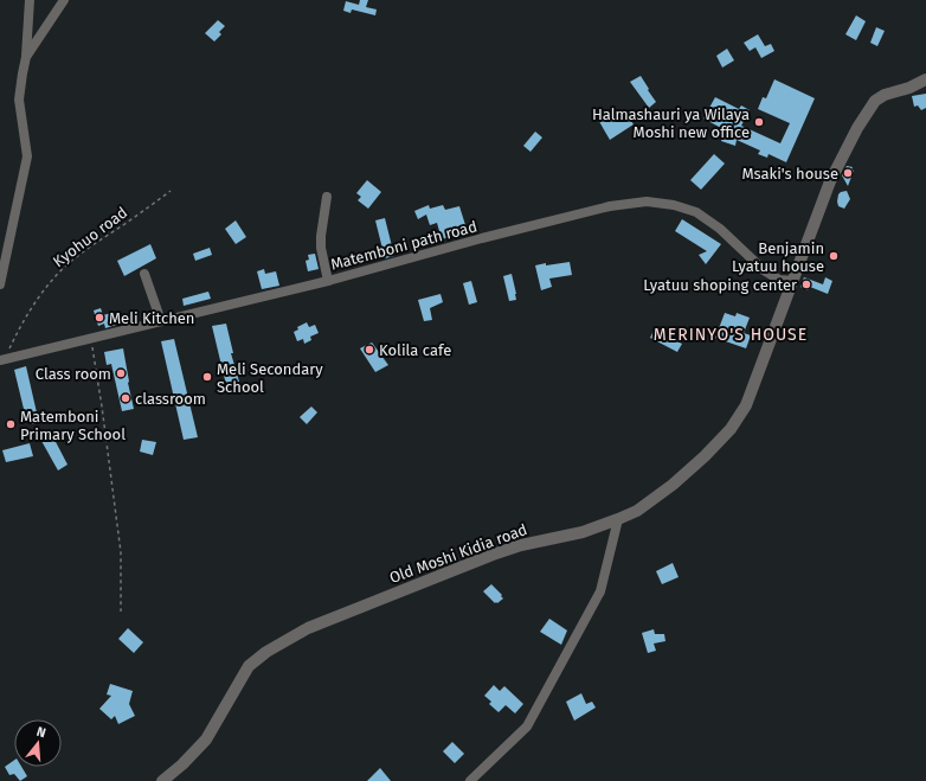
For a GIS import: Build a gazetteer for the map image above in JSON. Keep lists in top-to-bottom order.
{
  "streets": {
    "street": ["Matemboni path road", "Old Moshi Kidia road"],
    "path": ["Kyohuo road"]
  },
  "crossings": [
    ["Kyohuo road", "Matemboni path road"],
    ["Matemboni path road", "Old Moshi Kidia road"]
  ],
  "districts": ["MERINYO'S HOUSE"],
  "places": [
    "Halmashauri ya Wilaya Moshi new office",
    "Msaki's house",
    "Benjamin Lyatuu house",
    "Lyatuu shoping center",
    "Meli Kitchen",
    "Kolila cafe",
    "Class room",
    "Meli Secondary School",
    "classroom",
    "Matemboni Primary School"
  ],
  "north": "top"
}
